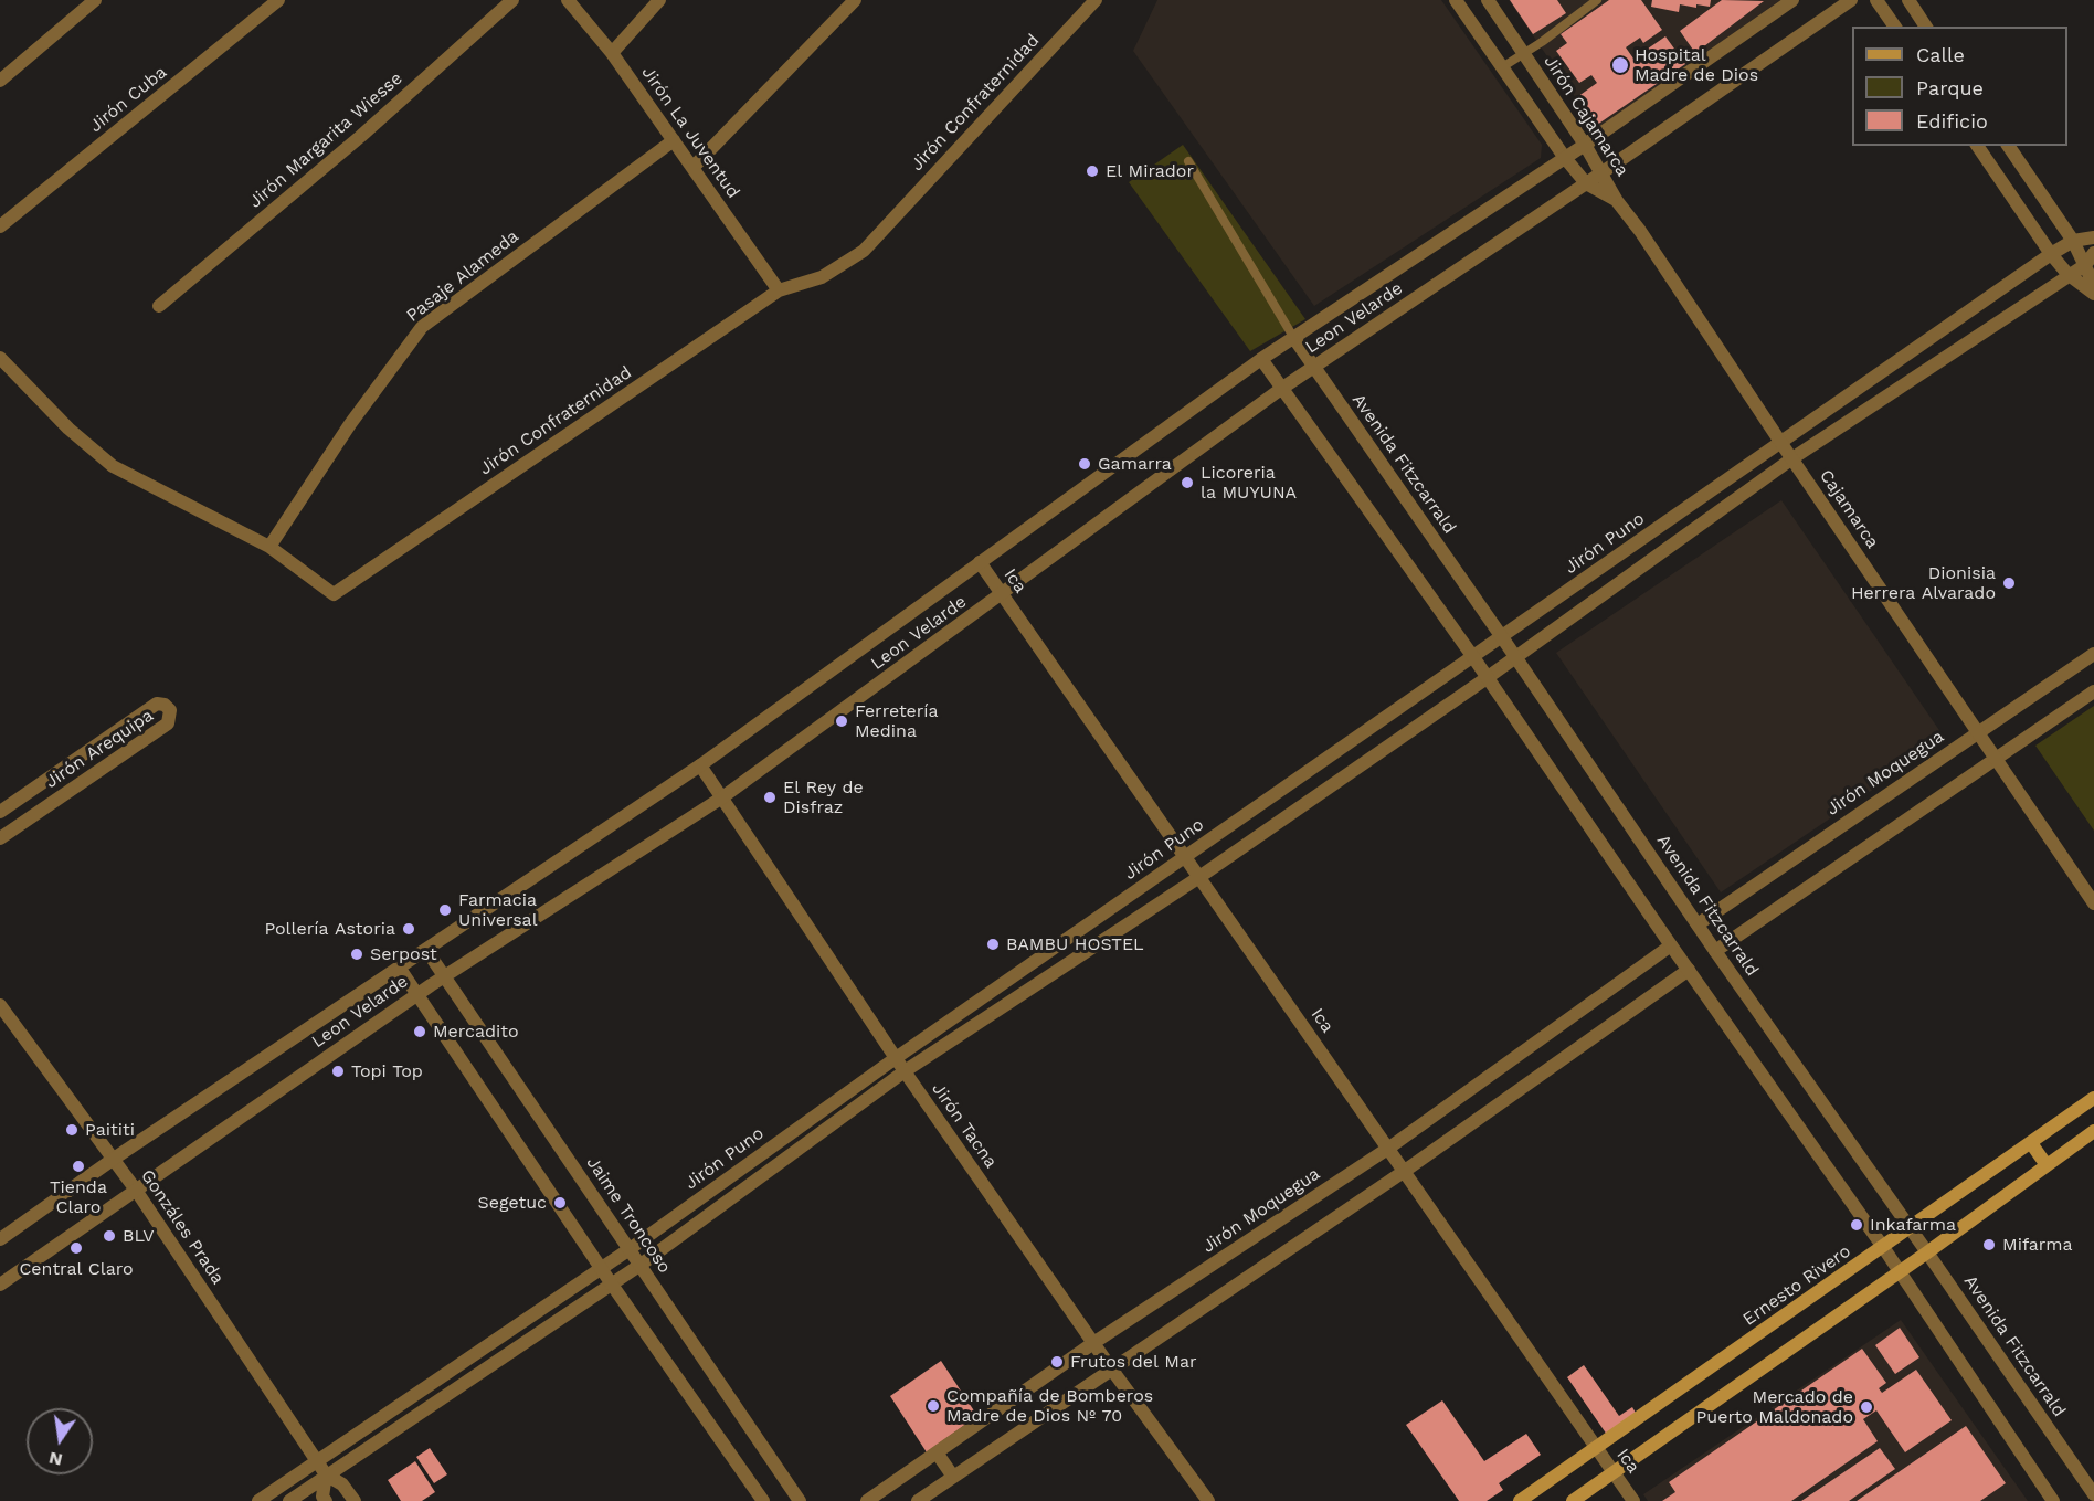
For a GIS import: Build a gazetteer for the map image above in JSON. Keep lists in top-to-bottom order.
{
  "streets": {
    "main road": ["Ernesto Rivero"],
    "street": [
      "Jirón Cuba",
      "Jirón Confraternidad",
      "Jirón Cajamarca",
      "Jirón La Juventud",
      "Jirón Margarita Wiesse",
      "Pasaje Alameda",
      "Leon Velarde",
      "Avenida Fitzcarrald",
      "Cajamarca",
      "Jirón Puno",
      "Ica",
      "Jirón Arequipa",
      "Jirón Moquegua",
      "Jirón Tacna",
      "Jaime Troncoso",
      "Gonzáles Prada"
    ]
  },
  "crossings": [
    ["Jirón Confraternidad", "Jirón La Juventud"],
    ["Jirón Confraternidad", "Pasaje Alameda"],
    ["Jirón Cajamarca", "Leon Velarde"],
    ["Jirón Cajamarca", "Cajamarca"],
    ["Jirón La Juventud", "Pasaje Alameda"],
    ["Leon Velarde", "Avenida Fitzcarrald"],
    ["Leon Velarde", "Ica"],
    ["Leon Velarde", "Jirón Tacna"],
    ["Leon Velarde", "Jaime Troncoso"],
    ["Leon Velarde", "Gonzáles Prada"],
    ["Avenida Fitzcarrald", "Jirón Puno"],
    ["Avenida Fitzcarrald", "Jirón Moquegua"],
    ["Avenida Fitzcarrald", "Ernesto Rivero"],
    ["Cajamarca", "Jirón Puno"],
    ["Cajamarca", "Jirón Moquegua"],
    ["Jirón Puno", "Ica"],
    ["Jirón Puno", "Jirón Tacna"],
    ["Jirón Puno", "Jaime Troncoso"],
    ["Jirón Puno", "Gonzáles Prada"],
    ["Ica", "Jirón Moquegua"],
    ["Ica", "Ernesto Rivero"],
    ["Jirón Moquegua", "Jirón Tacna"]
  ],
  "places": [
    "Hospital Madre de Dios",
    "El Mirador",
    "Gamarra",
    "Licoreria la MUYUNA",
    "Dionisia Herrera Alvarado",
    "Ferretería Medina",
    "El Rey de Disfraz",
    "Farmacia Universal",
    "Pollería Astoria",
    "BAMBU HOSTEL",
    "Serpost",
    "Mercadito",
    "Topi Top",
    "Paititi",
    "Tienda Claro",
    "Segetuc",
    "Inkafarma",
    "BLV",
    "Mifarma",
    "Central Claro",
    "Frutos del Mar",
    "Compañía de Bomberos Madre de Dios Nº 70",
    "Mercado de Puerto Maldonado"
  ],
  "legend": ["Calle", "Parque", "Edificio"],
  "north": "bottom"
}
